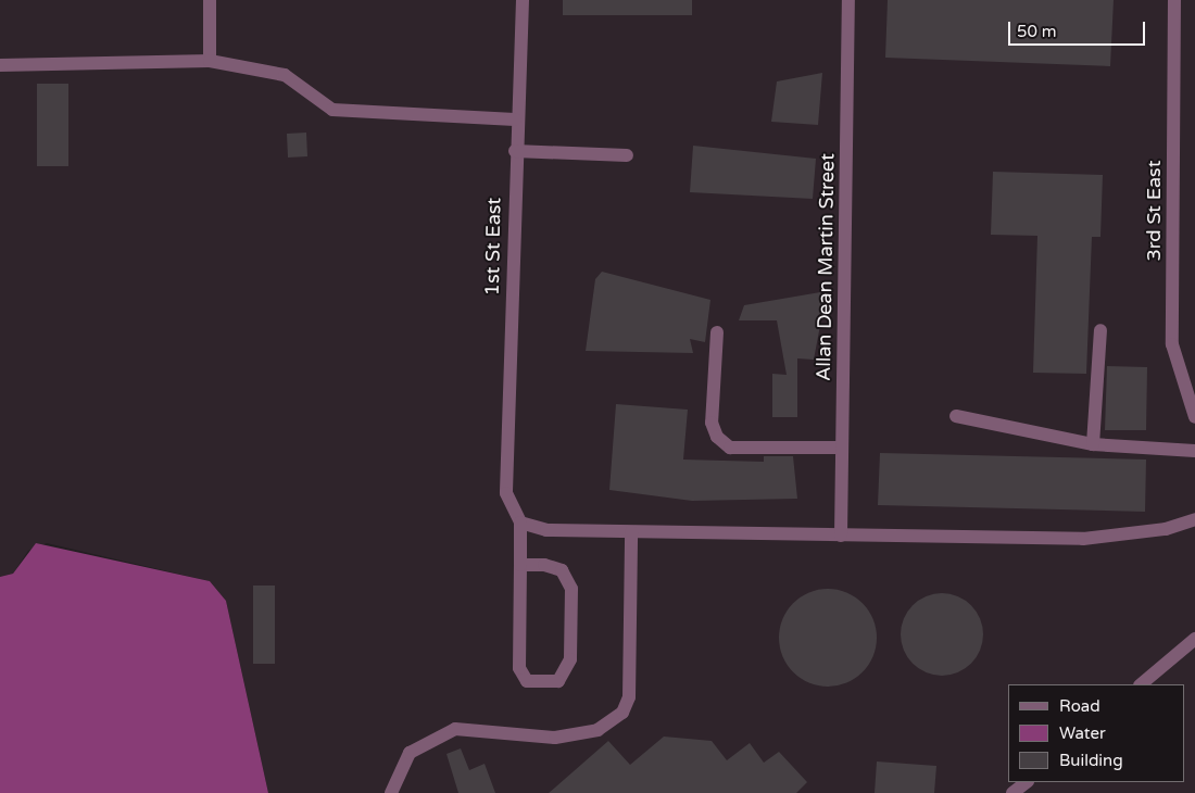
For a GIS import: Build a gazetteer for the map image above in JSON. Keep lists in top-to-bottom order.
{
  "streets": {
    "street": ["3rd St East", "1st St East", "Allan Dean Martin Street"]
  },
  "legend": ["Road", "Water", "Building"],
  "scale_bar": "50 m"
}
